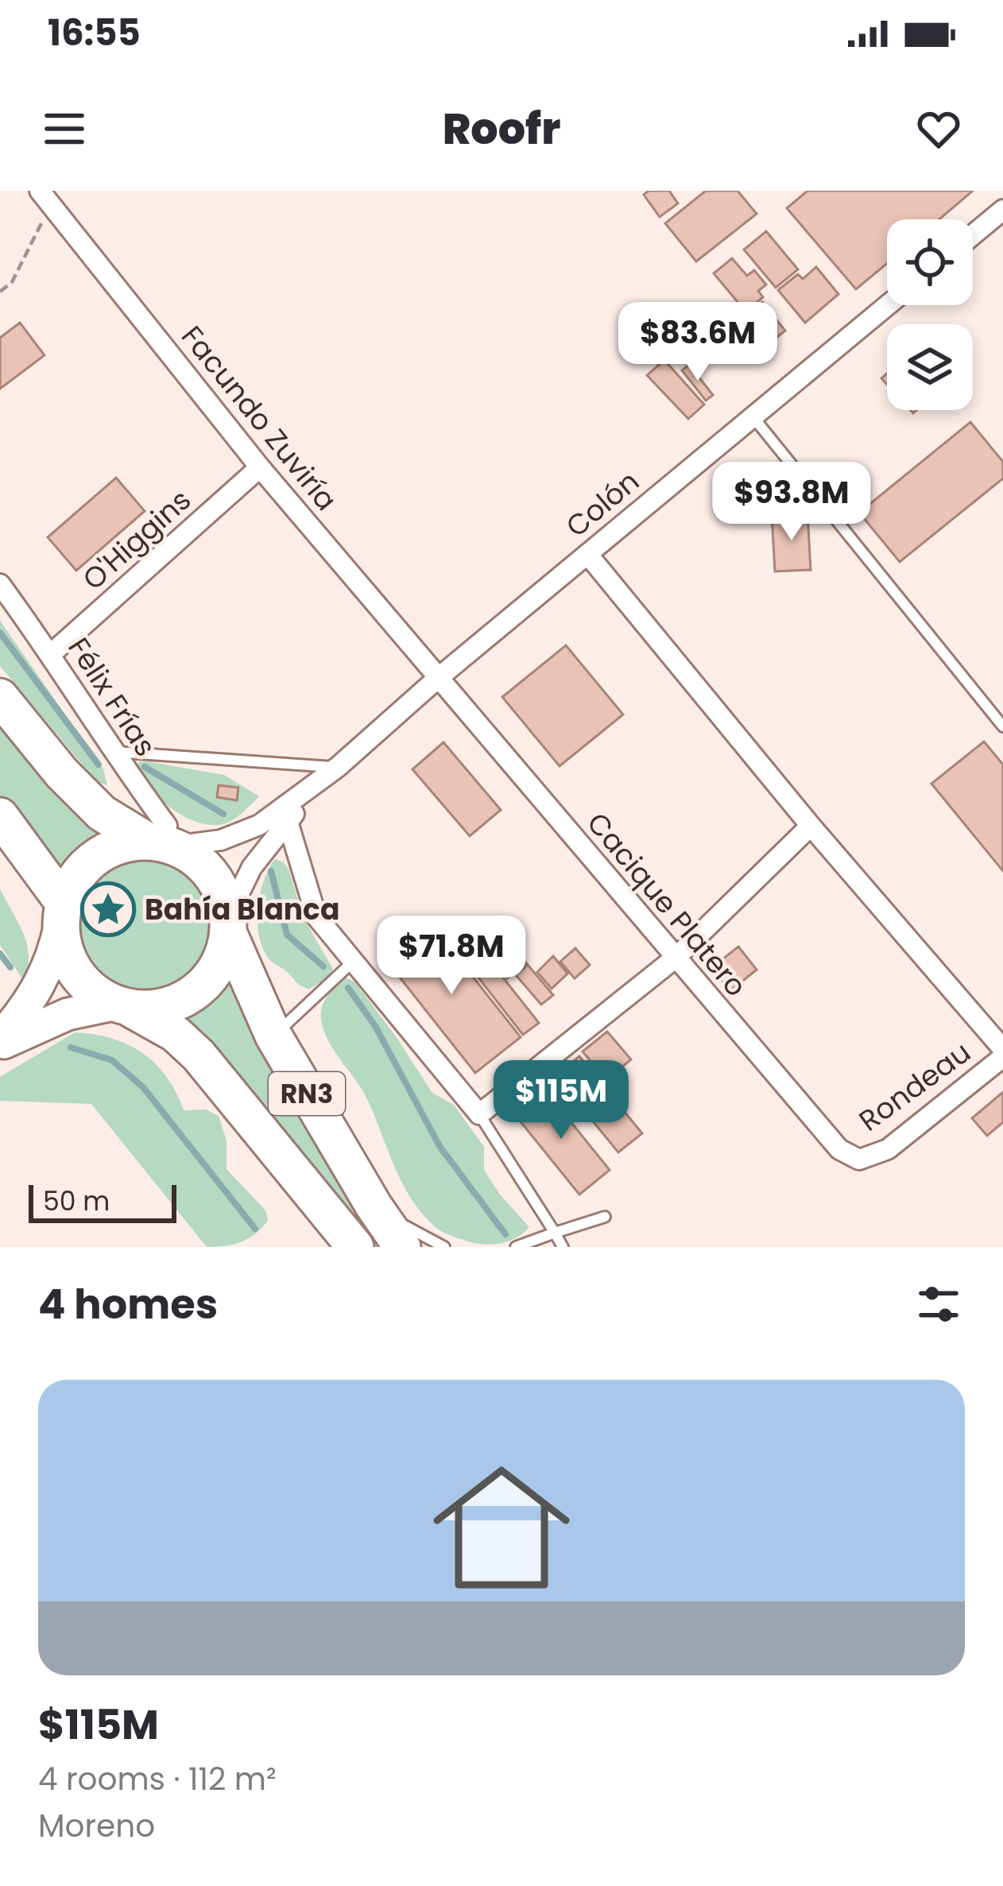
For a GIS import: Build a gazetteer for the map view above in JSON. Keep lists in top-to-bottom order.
{
  "streets": {
    "highway": ["RN3"],
    "street": [
      "Facundo Zuviría",
      "Colón",
      "O'Higgins",
      "Félix Frías",
      "Cacique Platero",
      "Rondeau"
    ]
  },
  "crossings": [
    ["Facundo Zuviría", "Colón"],
    ["Facundo Zuviría", "O'Higgins"],
    ["Facundo Zuviría", "Cacique Platero"],
    ["Colón", "Félix Frías"],
    ["Colón", "Cacique Platero"],
    ["Colón", "RN3"],
    ["O'Higgins", "Félix Frías"],
    ["Félix Frías", "RN3"],
    ["Cacique Platero", "Rondeau"]
  ],
  "places": {
    "place": ["Bahía Blanca"]
  },
  "scale_bar": "50 m",
  "page": {
    "status": "16:55",
    "header": "Roofr",
    "price": [
      "$83.6M",
      "$93.8M",
      "$71.8M",
      "$115M"
    ],
    "scale": "50 m",
    "heading": "4 homes",
    "list": [
      {
        "name": "$115M",
        "note": "4 rooms · 112 m² · Moreno"
      }
    ]
  }
}
